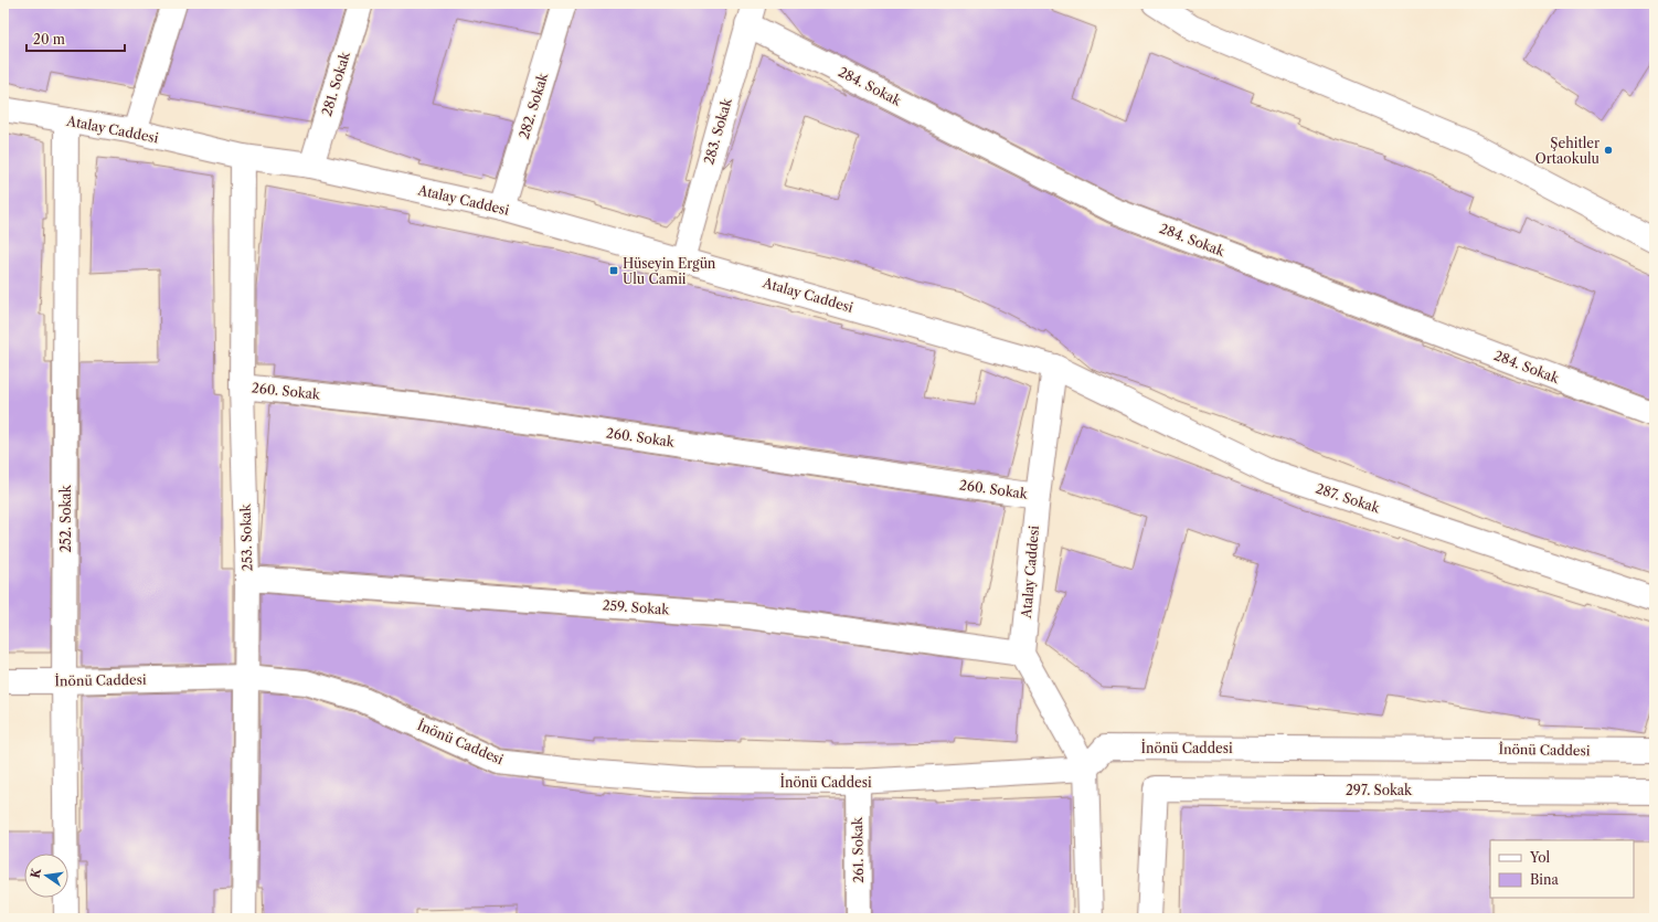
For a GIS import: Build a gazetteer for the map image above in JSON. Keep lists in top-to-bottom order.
{
  "streets": {
    "street": [
      "281. Sokak",
      "284. Sokak",
      "282. Sokak",
      "Atalay Caddesi",
      "283. Sokak",
      "260. Sokak",
      "287. Sokak",
      "252. Sokak",
      "253. Sokak",
      "259. Sokak",
      "İnönü Caddesi",
      "297. Sokak",
      "261. Sokak"
    ]
  },
  "crossings": [
    ["281. Sokak", "Atalay Caddesi"],
    ["284. Sokak", "283. Sokak"],
    ["282. Sokak", "Atalay Caddesi"],
    ["Atalay Caddesi", "283. Sokak"],
    ["Atalay Caddesi", "260. Sokak"],
    ["Atalay Caddesi", "287. Sokak"],
    ["Atalay Caddesi", "252. Sokak"],
    ["Atalay Caddesi", "253. Sokak"],
    ["Atalay Caddesi", "259. Sokak"],
    ["260. Sokak", "253. Sokak"],
    ["252. Sokak", "İnönü Caddesi"],
    ["253. Sokak", "259. Sokak"],
    ["253. Sokak", "İnönü Caddesi"],
    ["İnönü Caddesi", "261. Sokak"]
  ],
  "places": {
    "other": ["Şehitler Ortaokulu"],
    "transit": ["Hüseyin Ergün Ulu Camii"]
  },
  "legend": ["Yol", "Bina"],
  "scale_bar": "20 m",
  "north": "left"
}
